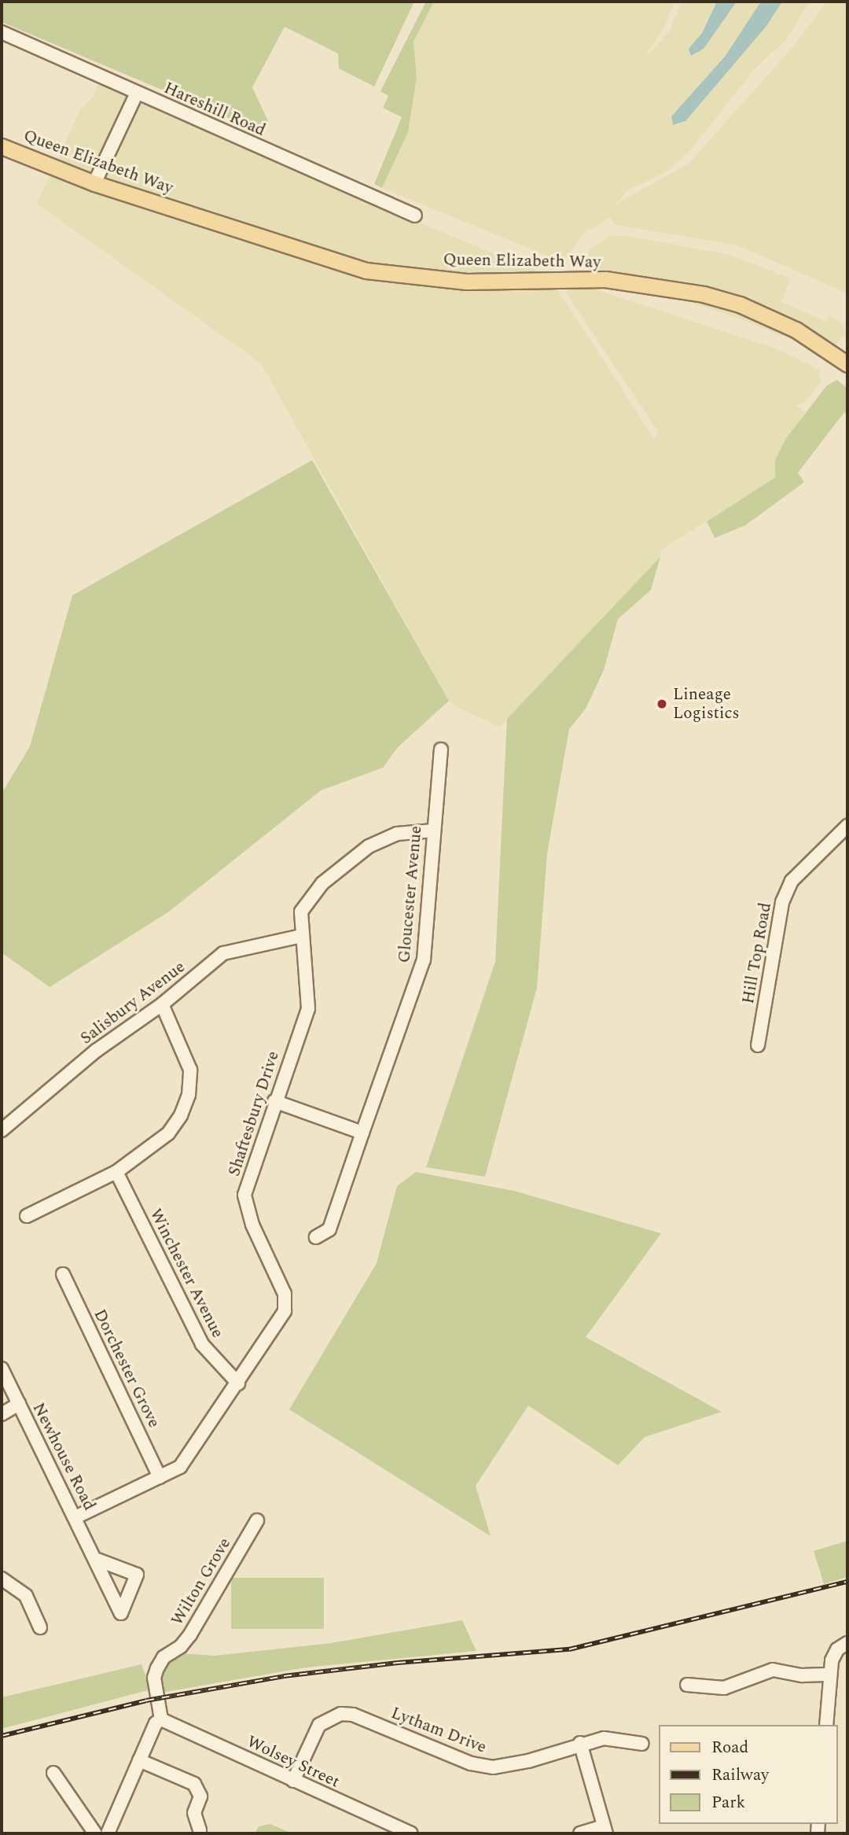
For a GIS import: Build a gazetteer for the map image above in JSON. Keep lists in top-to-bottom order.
{
  "streets": {
    "main road": ["Queen Elizabeth Way"],
    "street": [
      "Hareshill Road",
      "Gloucester Avenue",
      "Hill Top Road",
      "Salisbury Avenue",
      "Shaftesbury Drive",
      "Winchester Avenue",
      "Dorchester Grove",
      "Newhouse Road",
      "Wilton Grove",
      "Lytham Drive",
      "Wolsey Street"
    ]
  },
  "crossings": [
    ["Gloucester Avenue", "Shaftesbury Drive"],
    ["Salisbury Avenue", "Shaftesbury Drive"],
    ["Shaftesbury Drive", "Winchester Avenue"],
    ["Shaftesbury Drive", "Dorchester Grove"],
    ["Shaftesbury Drive", "Newhouse Road"],
    ["Wilton Grove", "Wolsey Street"],
    ["Lytham Drive", "Wolsey Street"]
  ],
  "places": ["Lineage Logistics"],
  "legend": ["Road", "Railway", "Park"]
}
